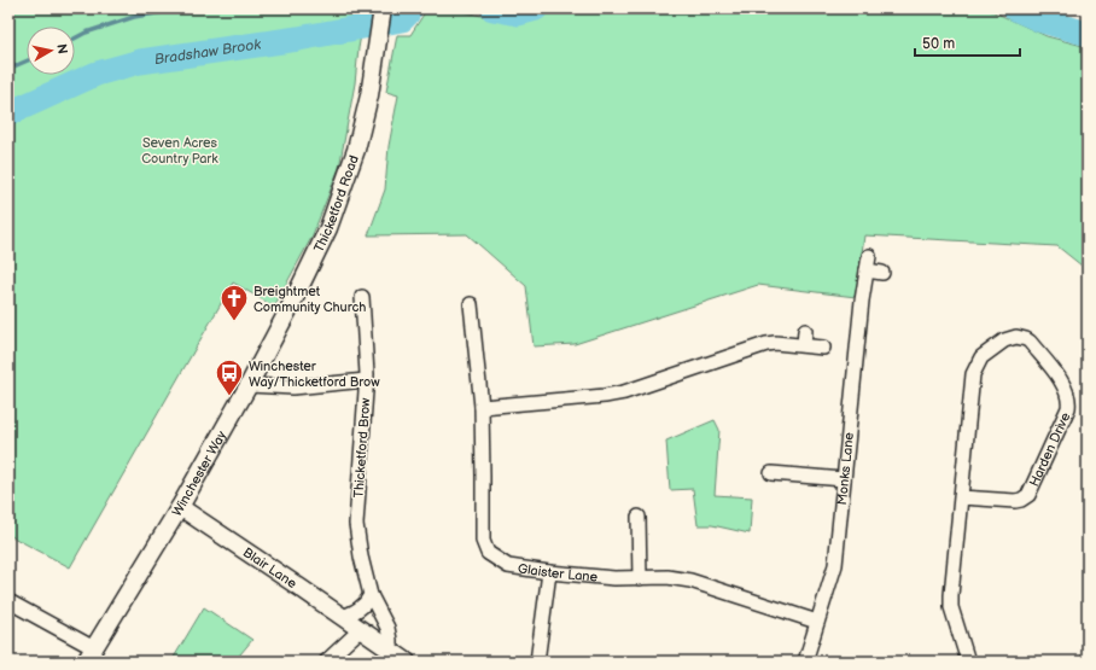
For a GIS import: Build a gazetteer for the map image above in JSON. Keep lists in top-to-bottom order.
{
  "streets": {
    "street": [
      "Thicketford Road",
      "Thicketford Brow",
      "Harden Drive",
      "Monks Lane",
      "Winchester Way",
      "Blair Lane",
      "Glaister Lane"
    ]
  },
  "crossings": [
    ["Thicketford Road", "Winchester Way"],
    ["Thicketford Brow", "Blair Lane"],
    ["Monks Lane", "Glaister Lane"],
    ["Winchester Way", "Blair Lane"]
  ],
  "water": ["Bradshaw Brook"],
  "parks": ["Seven Acres Country Park"],
  "places": {
    "church": ["Breightmet Community Church"],
    "bus stop": ["Winchester Way/Thicketford Brow"]
  },
  "scale_bar": "50 m",
  "north": "right"
}
